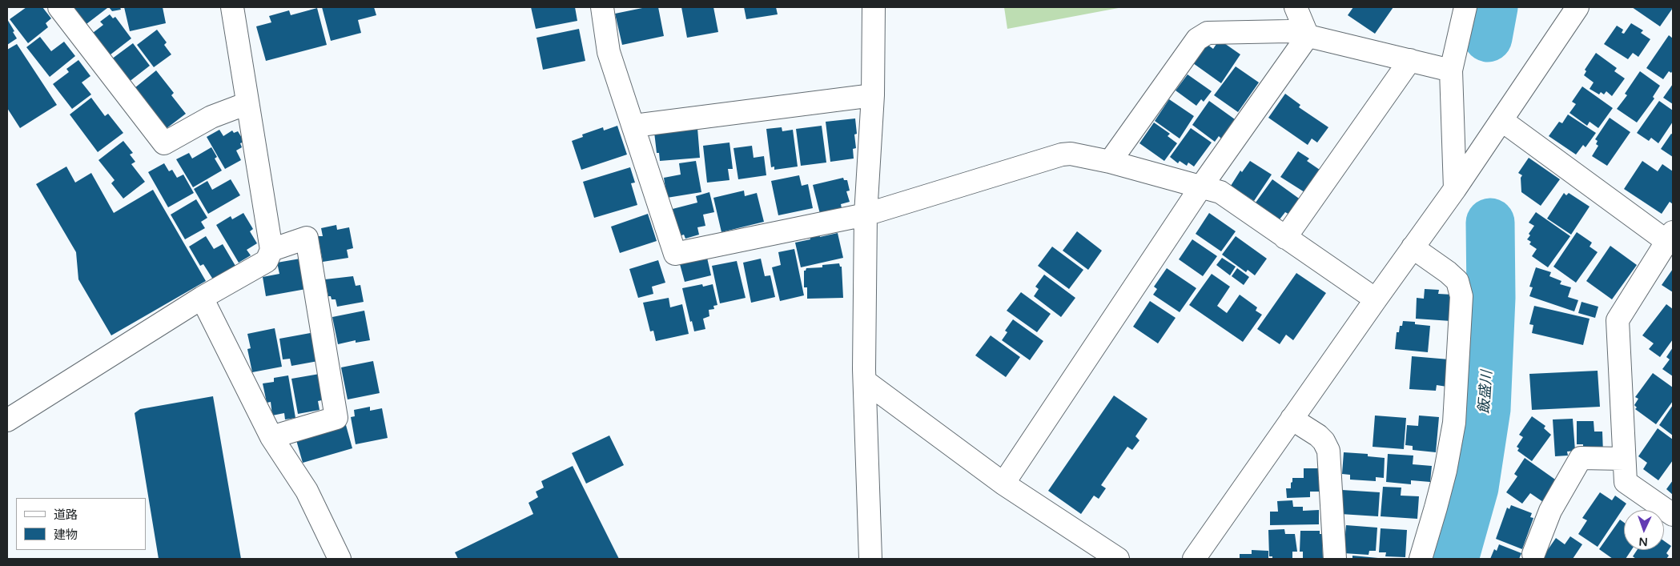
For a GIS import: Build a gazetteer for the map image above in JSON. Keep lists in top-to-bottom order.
{
  "water": ["飯盛川"],
  "legend": ["道路", "建物"],
  "north": "bottom"
}
